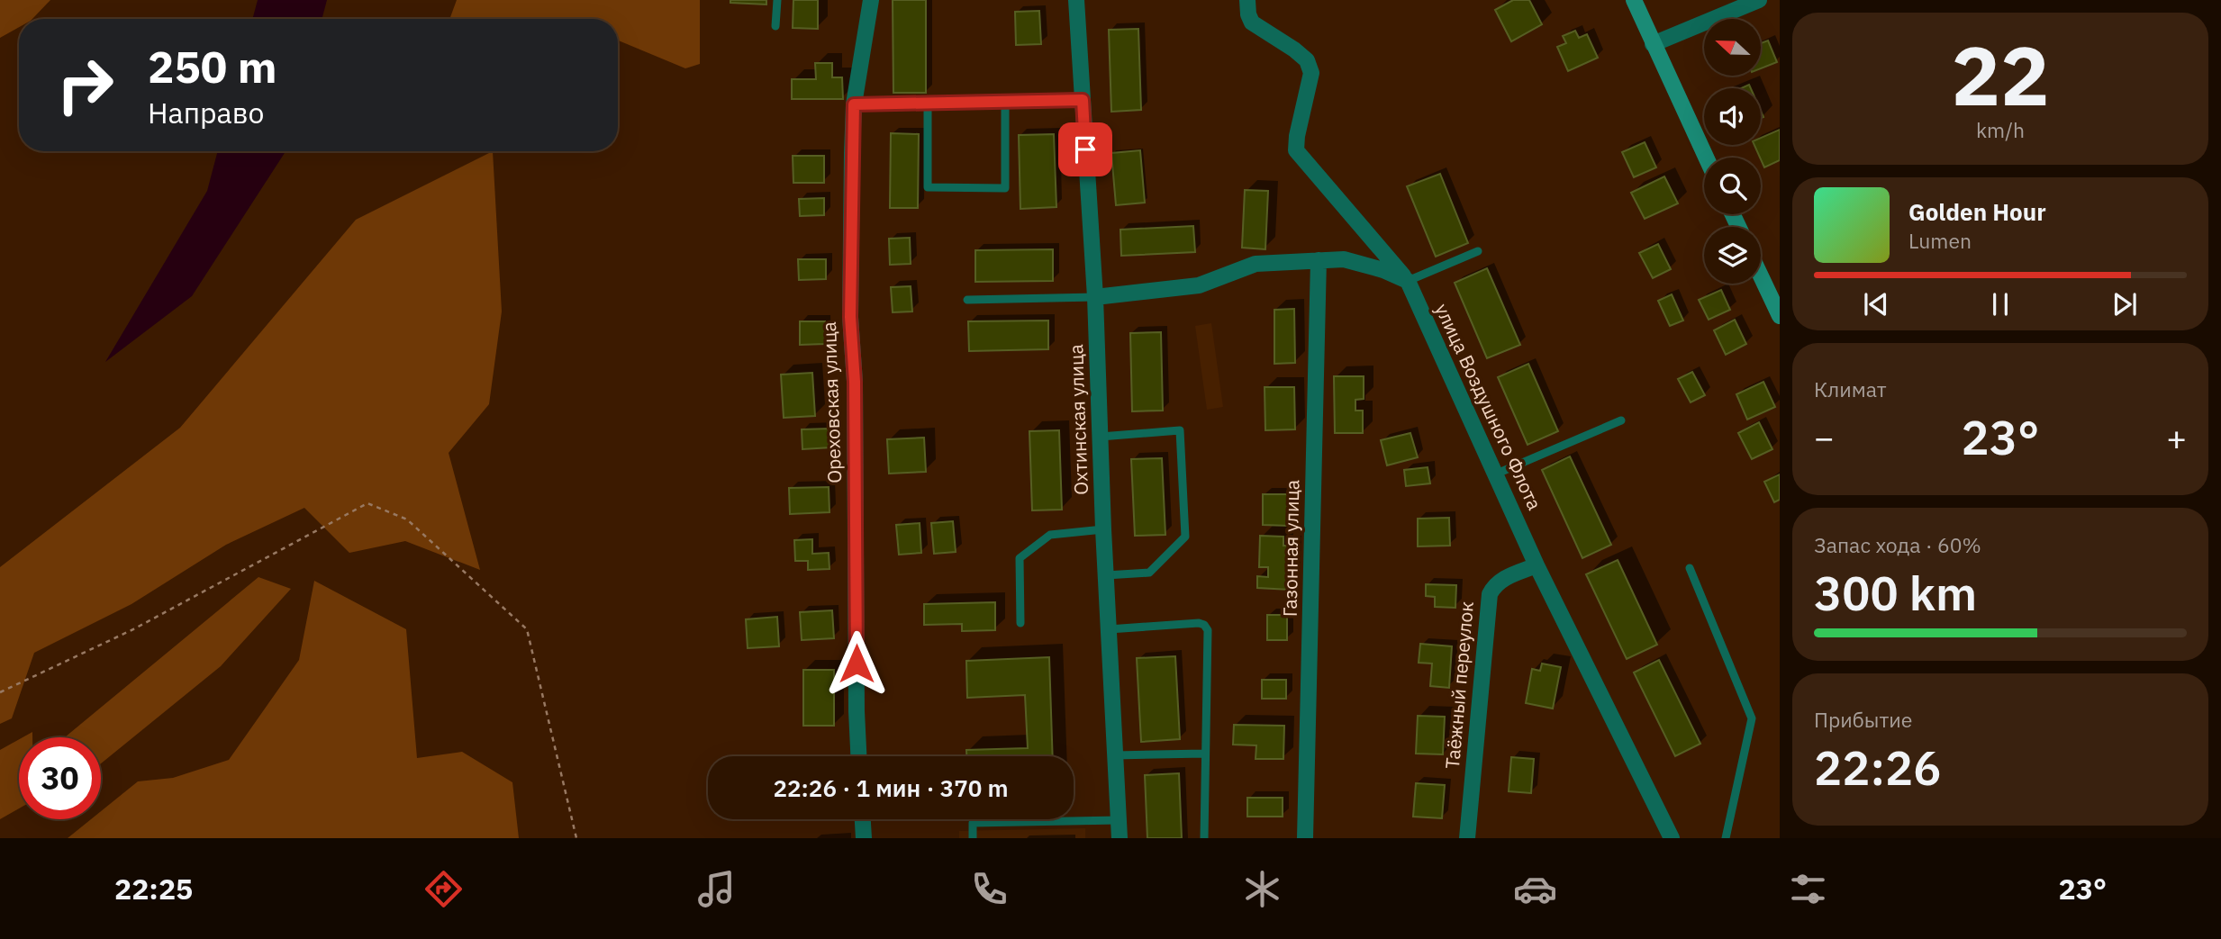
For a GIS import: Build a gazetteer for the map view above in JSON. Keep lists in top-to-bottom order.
{
  "streets": {
    "street": [
      "Ореховская улица",
      "улица Воздушного Флота",
      "Охтинская улица",
      "Газонная улица",
      "Таёжный переулок"
    ]
  },
  "crossings": [
    ["улица Воздушного Флота", "Таёжный переулок"]
  ],
  "north": "left",
  "page": {
    "tile": [
      ["22", "km/h"],
      "Климат",
      ["Запас хода · 60%", "300 km"],
      ["Прибытие", "22:26"]
    ],
    "turn": ["250 m", "Направо"],
    "song": ["Golden Hour", "Lumen"],
    "heat": ["−", "23°", "+"],
    "limit": "30",
    "trip": "22:26 · 1 мин · 370 m",
    "tabs": ["22:25", "23°"]
  }
}
